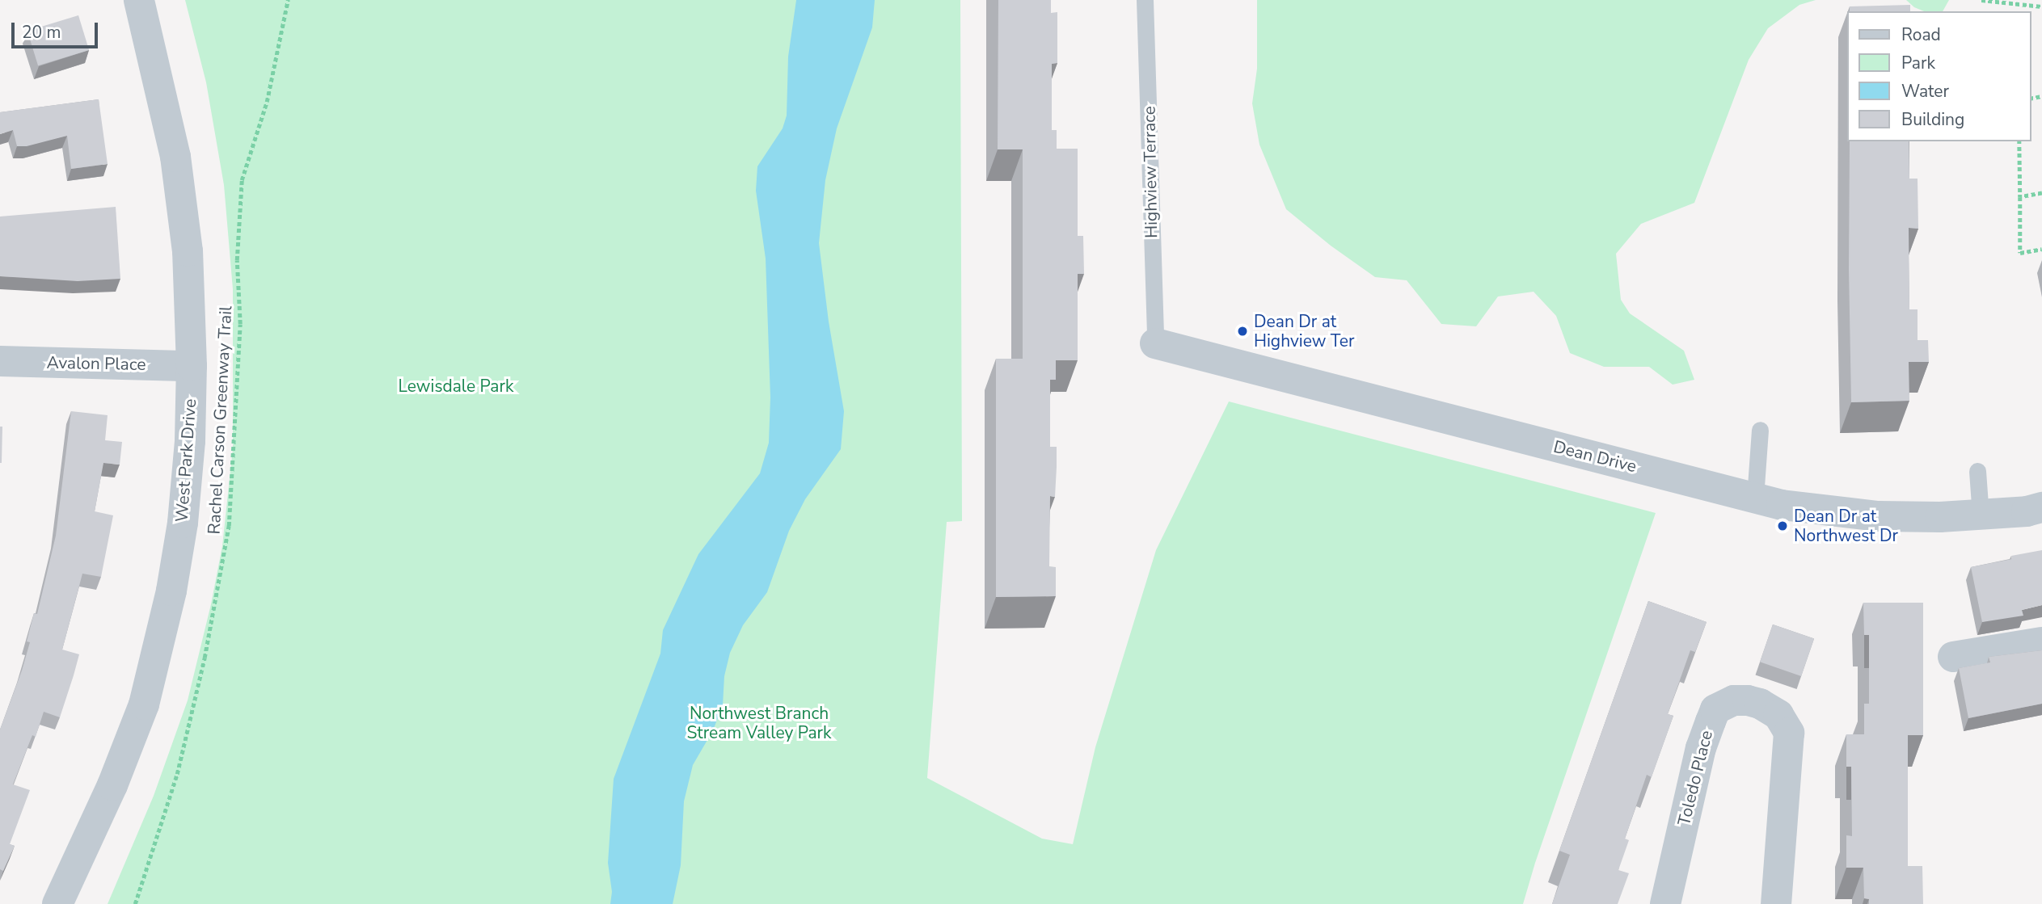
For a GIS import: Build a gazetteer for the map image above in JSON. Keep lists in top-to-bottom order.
{
  "streets": {
    "street": [
      "Avalon Place",
      "Dean Drive",
      "West Park Drive",
      "Toledo Place"
    ],
    "lane": ["Highview Terrace"],
    "path": ["Rachel Carson Greenway Trail"]
  },
  "crossings": [
    ["Highview Terrace", "Dean Drive"],
    ["Avalon Place", "West Park Drive"]
  ],
  "parks": ["Lewisdale Park", "Northwest Branch Stream Valley Park"],
  "places": ["Dean Dr at Highview Ter", "Dean Dr at Northwest Dr"],
  "legend": [
    "Road",
    "Park",
    "Water",
    "Building"
  ],
  "scale_bar": "20 m"
}
